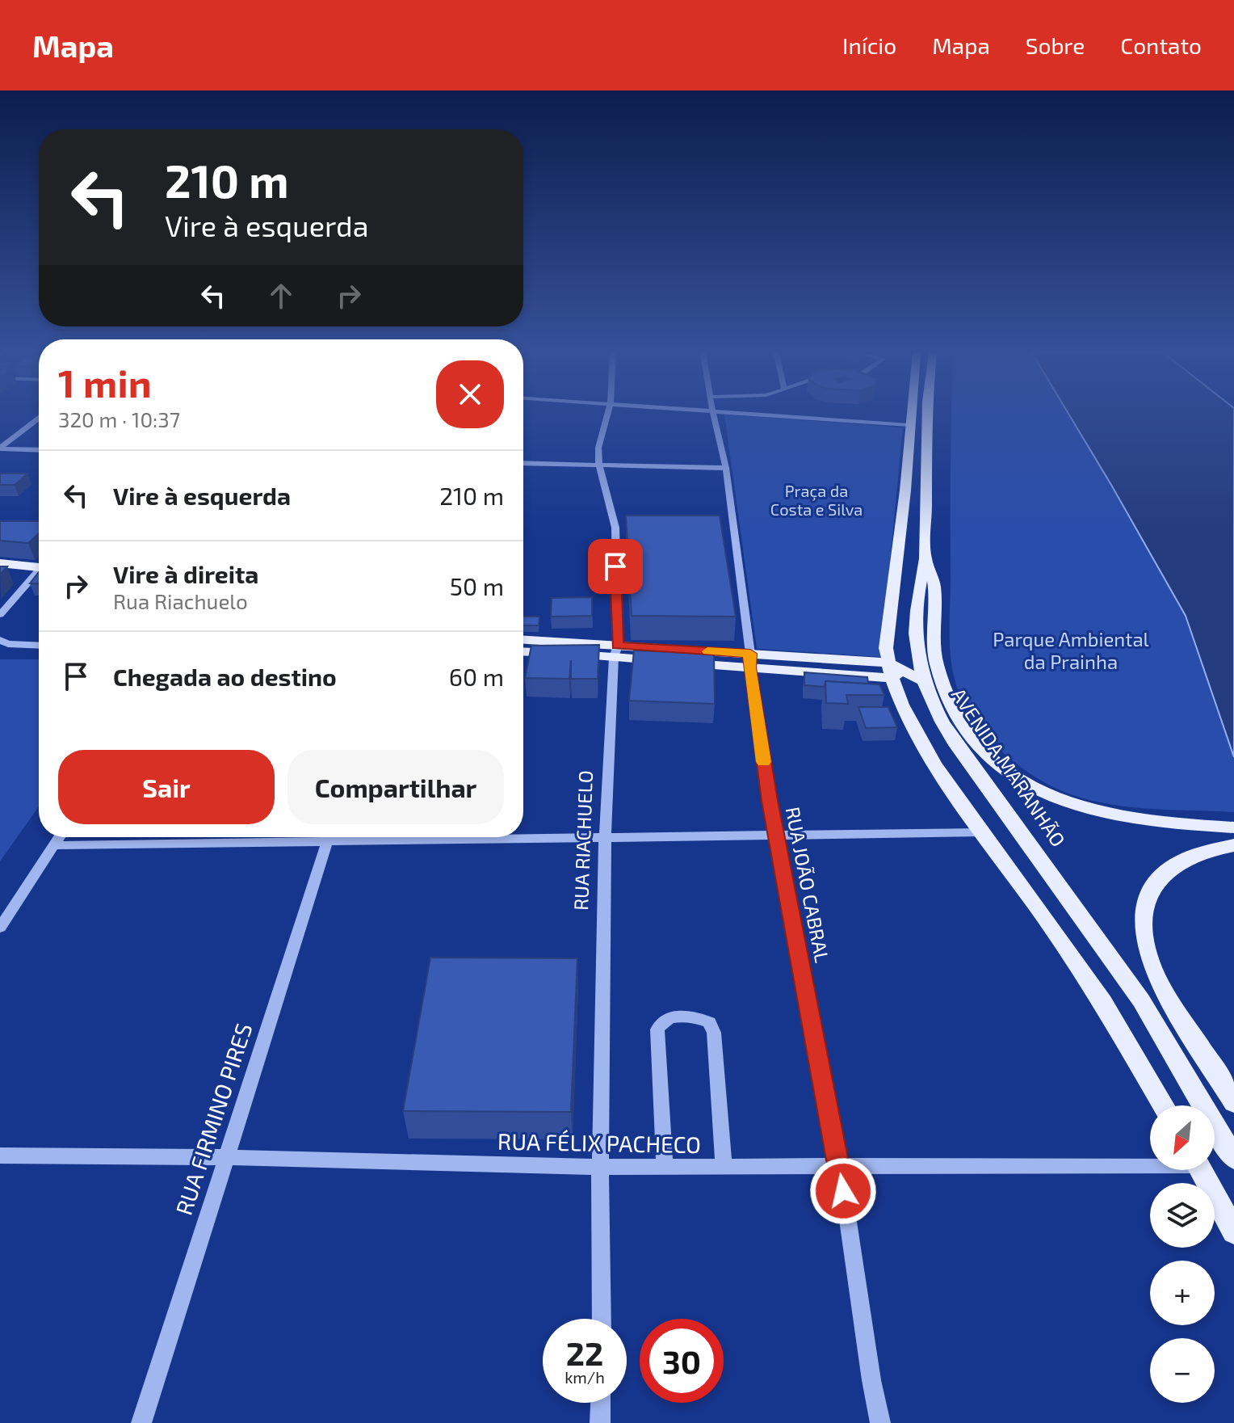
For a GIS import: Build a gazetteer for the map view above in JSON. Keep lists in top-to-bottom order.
{
  "streets": {
    "main road": ["AVENIDA MARANHÃO"],
    "street": [
      "RUA RIACHUELO",
      "RUA JOÃO CABRAL",
      "RUA FIRMINO PIRES",
      "RUA FÉLIX PACHECO"
    ]
  },
  "crossings": [
    ["RUA RIACHUELO", "RUA FÉLIX PACHECO"],
    ["RUA JOÃO CABRAL", "RUA FÉLIX PACHECO"],
    ["RUA FIRMINO PIRES", "RUA FÉLIX PACHECO"]
  ],
  "parks": ["Praça da Costa e Silva", "Parque Ambiental da Prainha"],
  "north": "bottom left",
  "page": {
    "header": "Mapa",
    "nav": [
      "Início",
      "Mapa",
      "Sobre",
      "Contato"
    ],
    "turn": ["210 m", "Vire à esquerda"],
    "heading": ["1 min", "320 m · 10:37"],
    "list": [
      {
        "name": "Vire à esquerda",
        "value": "210 m"
      },
      {
        "name": "Vire à direita",
        "note": "Rua Riachuelo",
        "value": "50 m"
      },
      {
        "name": "Chegada ao destino",
        "value": "60 m"
      }
    ],
    "buttons": ["Sair", "Compartilhar"],
    "map_buttons": ["+", "−"],
    "speed": "22 km/h",
    "limit": "30"
  }
}
